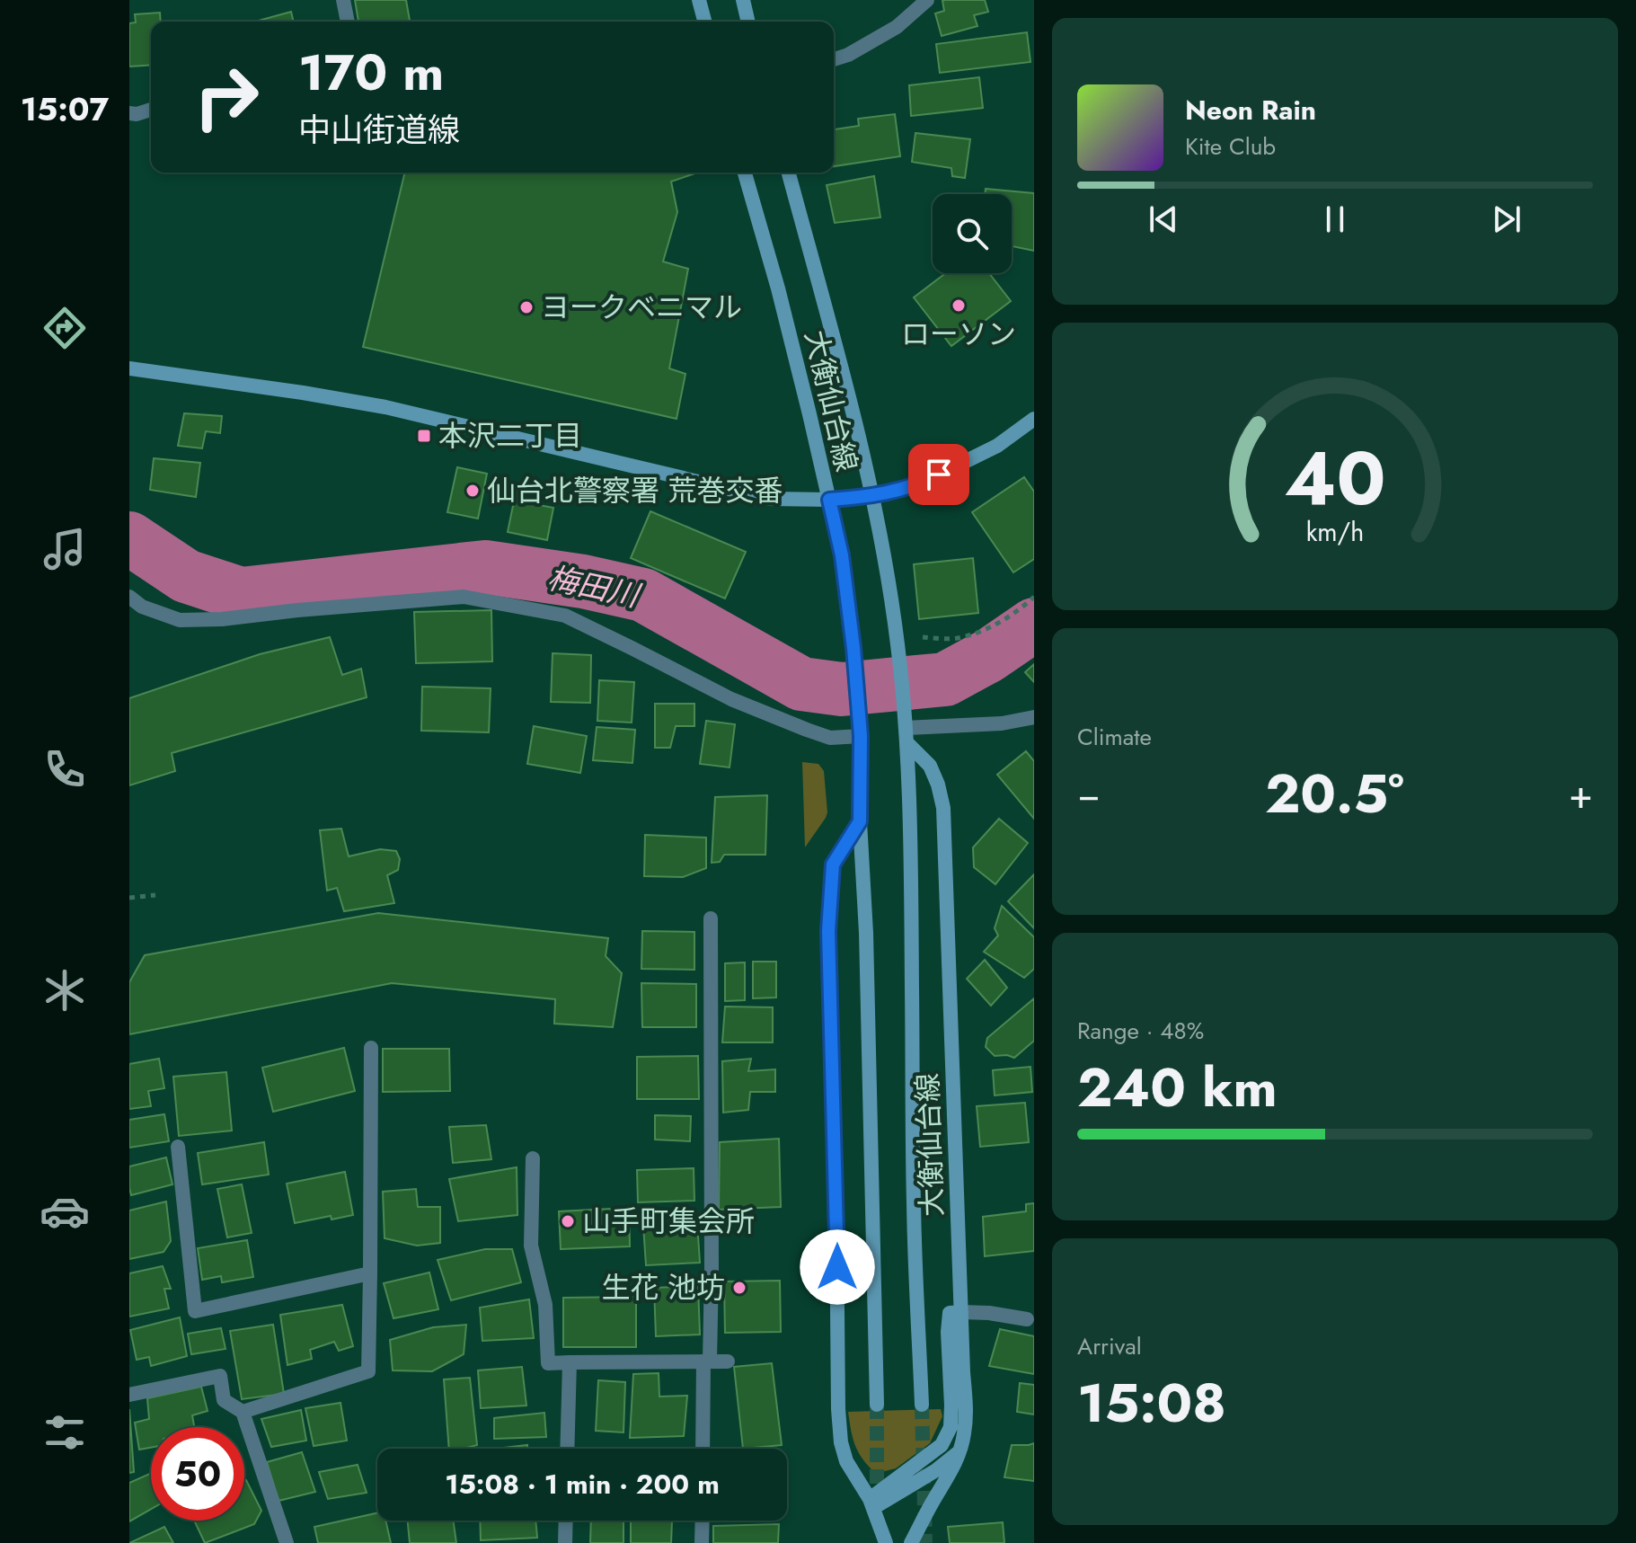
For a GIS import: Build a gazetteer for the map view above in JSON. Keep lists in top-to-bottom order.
{
  "streets": {
    "main road": ["大衡仙台線"]
  },
  "water": ["梅田川"],
  "places": {
    "other": [
      "ローソン",
      "ヨークベニマル",
      "仙台北警察署 荒巻交番",
      "山手町集会所",
      "生花 池坊"
    ],
    "transit": ["本沢二丁目"]
  },
  "page": {
    "tabs": "15:07",
    "turn": ["170 m", "中山街道線"],
    "song": ["Neon Rain", "Kite Club"],
    "tile": [
      "Climate",
      ["Range · 48%", "240 km"],
      ["Arrival", "15:08"]
    ],
    "heat": ["−", "20.5°", "+"],
    "limit": "50",
    "trip": "15:08 · 1 min · 200 m",
    "gauge": ["40", "km/h"]
  }
}
